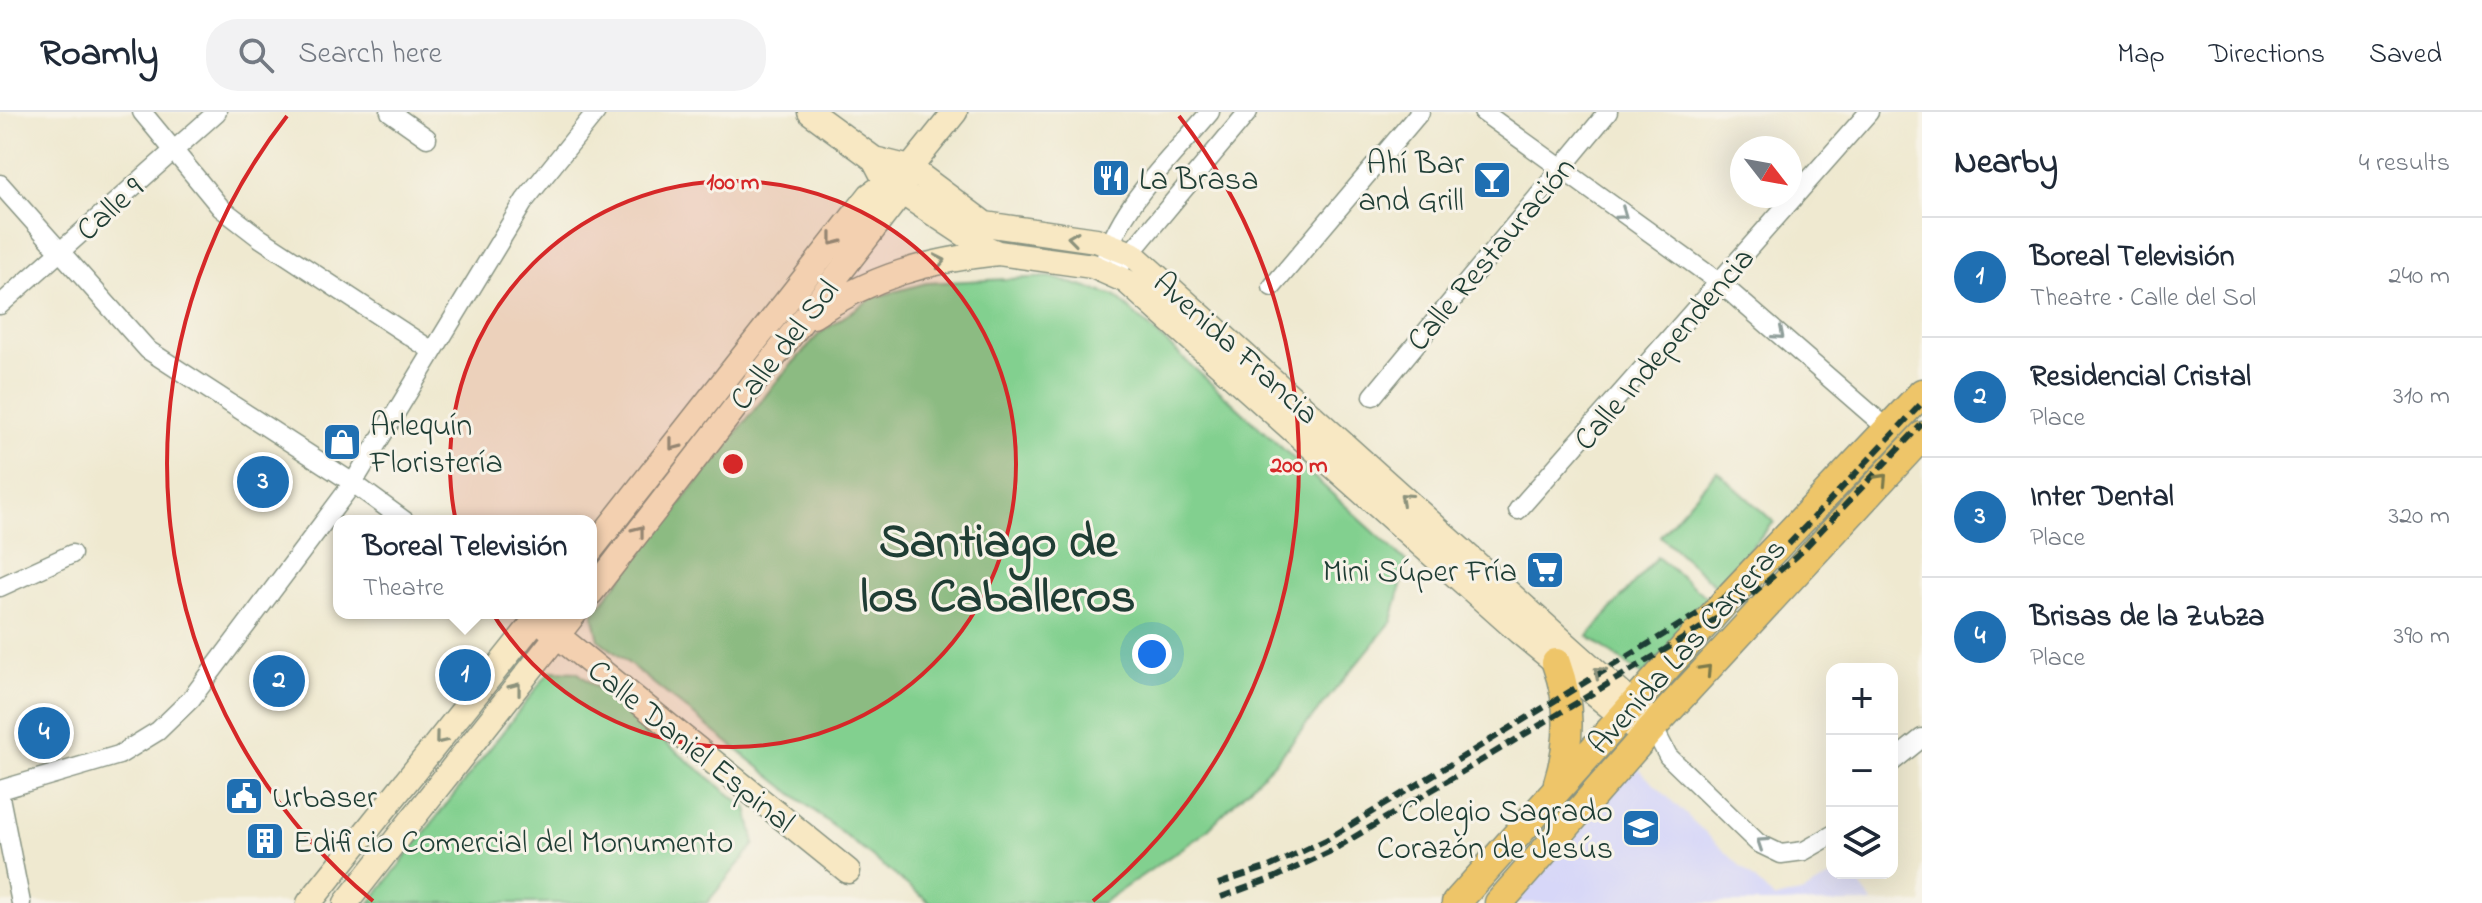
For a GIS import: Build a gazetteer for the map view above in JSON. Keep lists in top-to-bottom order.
{
  "streets": {
    "main road": [
      "Calle del Sol",
      "Avenida Francia",
      "Avenida Las Carreras",
      "Calle Daniel Espinal"
    ],
    "street": ["Calle 9", "Calle Restauración", "Calle Independencia"]
  },
  "crossings": [
    ["Calle del Sol", "Avenida Francia"],
    ["Avenida Francia", "Avenida Las Carreras"]
  ],
  "districts": ["Santiago de los Caballeros"],
  "places": {
    "restaurant": ["La Brasa"],
    "bar": ["Ahí Bar and Grill"],
    "shop": ["Arlequín Floristería"],
    "supermarket": ["Mini Súper Fría"],
    "public building": ["Urbaser"],
    "school or university": ["Colegio Sagrado Corazón de Jesús"],
    "building": ["Edificio Comercial del Monumento"]
  },
  "north": "bottom right",
  "page": {
    "header": "Roamly",
    "search": "Search here",
    "nav": ["Map", "Directions", "Saved"],
    "heading": ["Nearby", "4 results"],
    "list": [
      {
        "mark": "1",
        "name": "Boreal Televisión",
        "note": "Theatre · Calle del Sol",
        "value": "240 m"
      },
      {
        "mark": "2",
        "name": "Residencial Cristal",
        "note": "Place",
        "value": "310 m"
      },
      {
        "mark": "3",
        "name": "Inter Dental",
        "note": "Place",
        "value": "320 m"
      },
      {
        "mark": "4",
        "name": "Brisas de la Zubza",
        "note": "Place",
        "value": "390 m"
      }
    ],
    "pins": [
      "3",
      "1",
      "2",
      "4"
    ],
    "popup": ["Boreal Televisión", "Theatre"],
    "map_buttons": ["+", "−"]
  },
  "rings": ["100 m", "200 m"]
}
